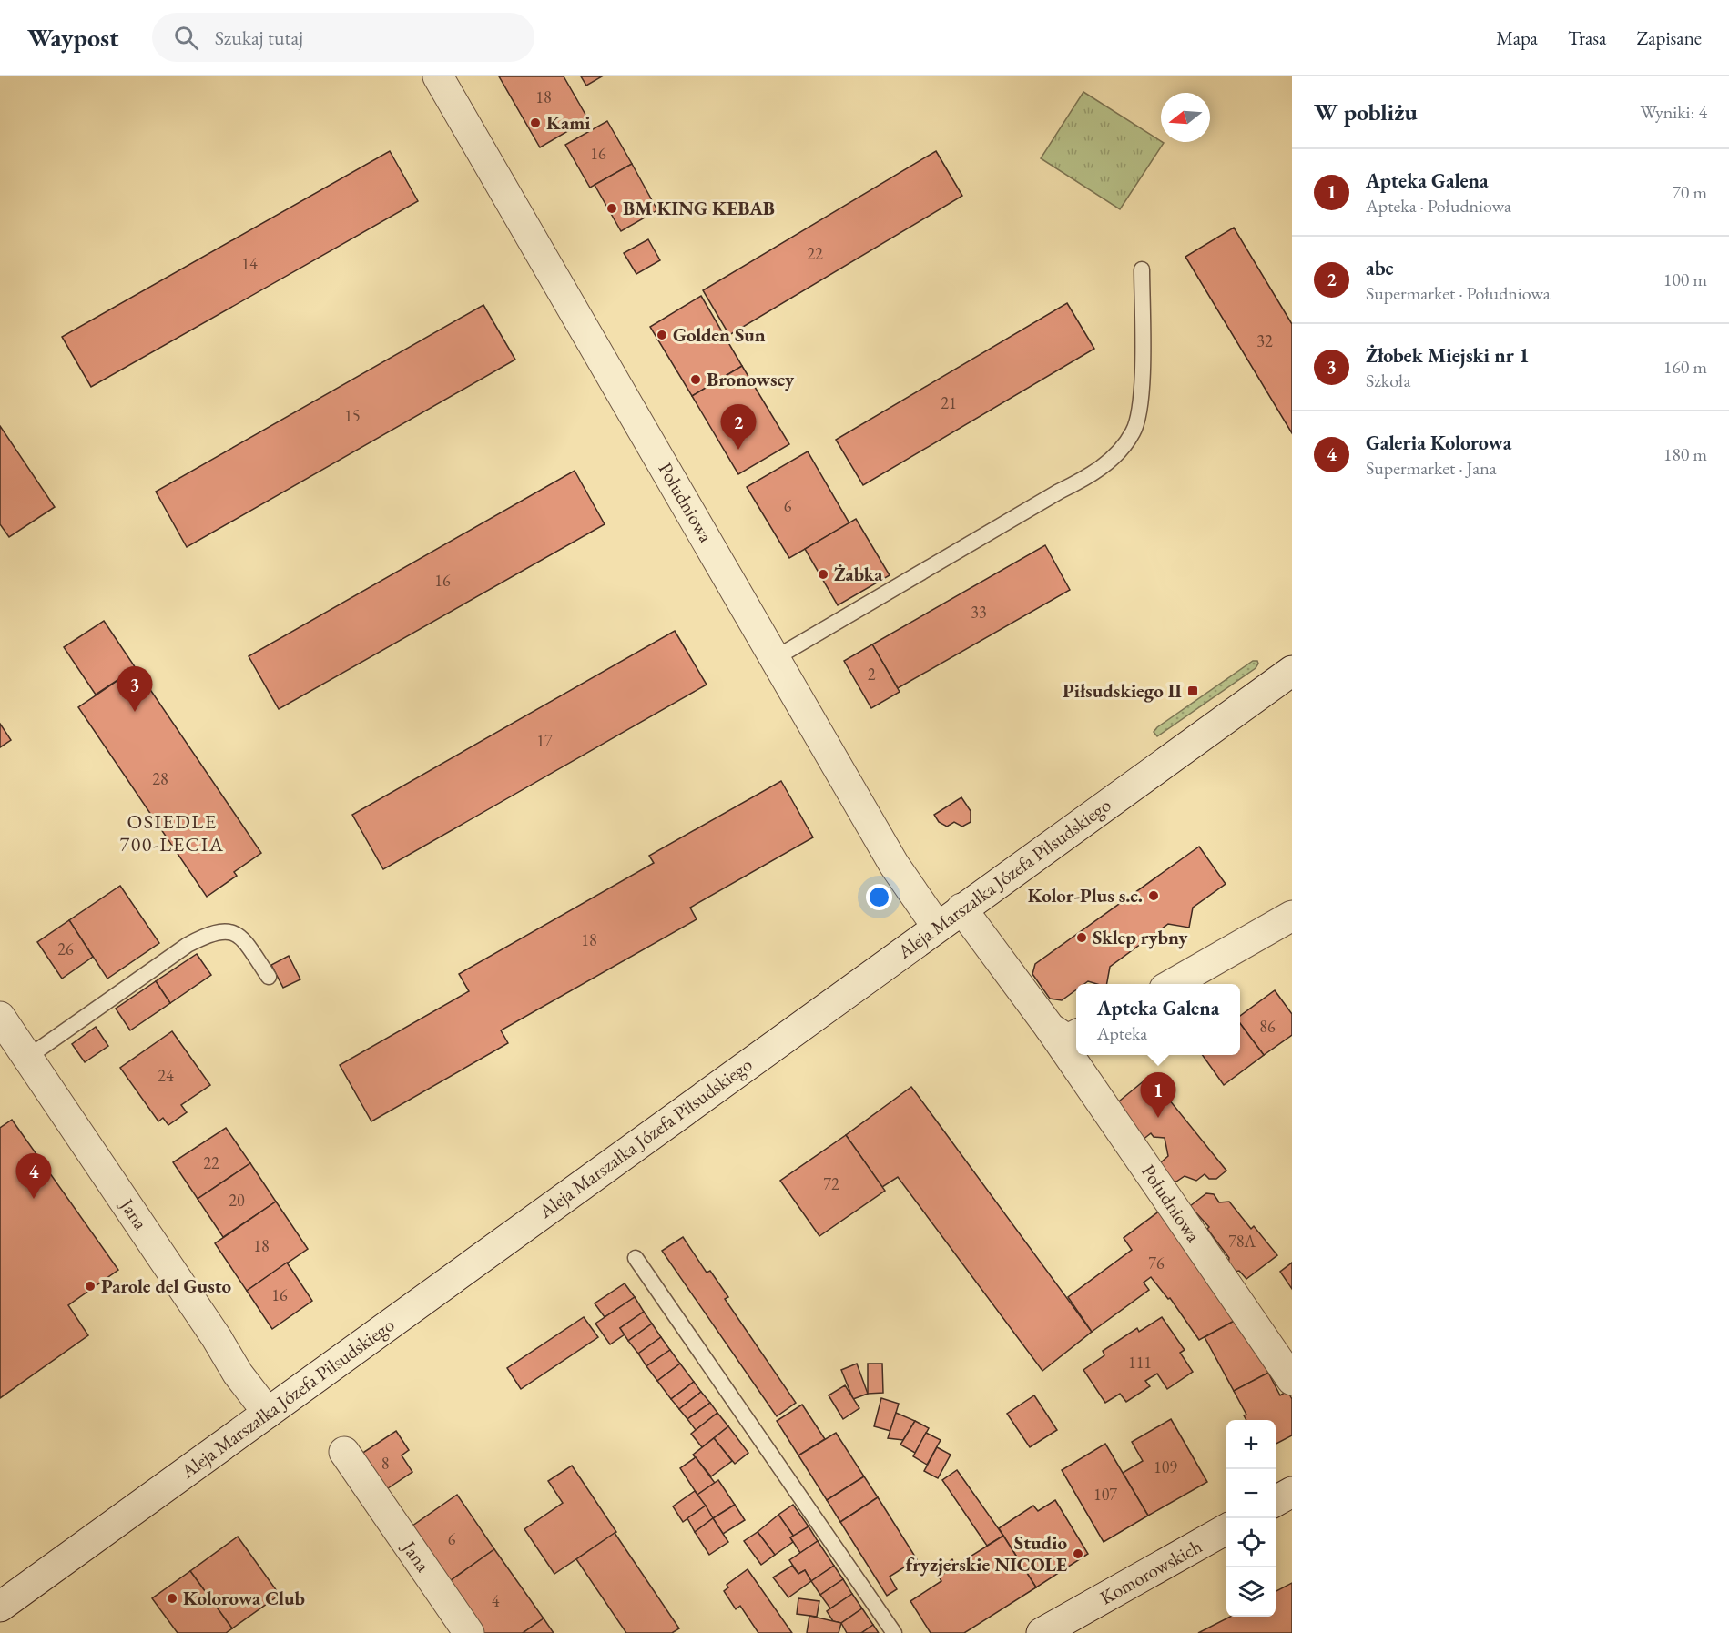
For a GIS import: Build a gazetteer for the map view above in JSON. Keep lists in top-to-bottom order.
{
  "streets": {
    "street": [
      "Południowa",
      "Aleja Marszałka Józefa Piłsudskiego",
      "Jana",
      "Komorowskich"
    ]
  },
  "crossings": [
    ["Południowa", "Aleja Marszałka Józefa Piłsudskiego"],
    ["Aleja Marszałka Józefa Piłsudskiego", "Jana"]
  ],
  "districts": ["OSIEDLE 700-LECIA"],
  "places": {
    "other": [
      "Kami",
      "BM KING KEBAB",
      "Golden Sun",
      "Bronowscy",
      "Żabka",
      "Kolor-Plus s.c.",
      "Sklep rybny",
      "Parole del Gusto",
      "Studio fryzjerskie NICOLE",
      "Kolorowa Club"
    ],
    "transit": ["Piłsudskiego II"]
  },
  "house_numbers": [
    "18",
    "16",
    "22",
    "14",
    "32",
    "21",
    "15",
    "6",
    "16",
    "33",
    "2",
    "17",
    "28",
    "18",
    "26",
    "86",
    "24",
    "22",
    "72",
    "20",
    "78A",
    "18",
    "76",
    "16",
    "111",
    "8",
    "109",
    "107",
    "6",
    "4"
  ],
  "north": "left",
  "page": {
    "header": "Waypost",
    "search": "Szukaj tutaj",
    "nav": ["Mapa", "Trasa", "Zapisane"],
    "heading": ["W pobliżu", "Wyniki: 4"],
    "list": [
      {
        "mark": "1",
        "name": "Apteka Galena",
        "note": "Apteka · Południowa",
        "value": "70 m"
      },
      {
        "mark": "2",
        "name": "abc",
        "note": "Supermarket · Południowa",
        "value": "100 m"
      },
      {
        "mark": "3",
        "name": "Żłobek Miejski nr 1",
        "note": "Szkoła",
        "value": "160 m"
      },
      {
        "mark": "4",
        "name": "Galeria Kolorowa",
        "note": "Supermarket · Jana",
        "value": "180 m"
      }
    ],
    "pins": [
      "2",
      "3",
      "1",
      "4"
    ],
    "popup": ["Apteka Galena", "Apteka"],
    "map_buttons": ["+", "−"]
  }
}
